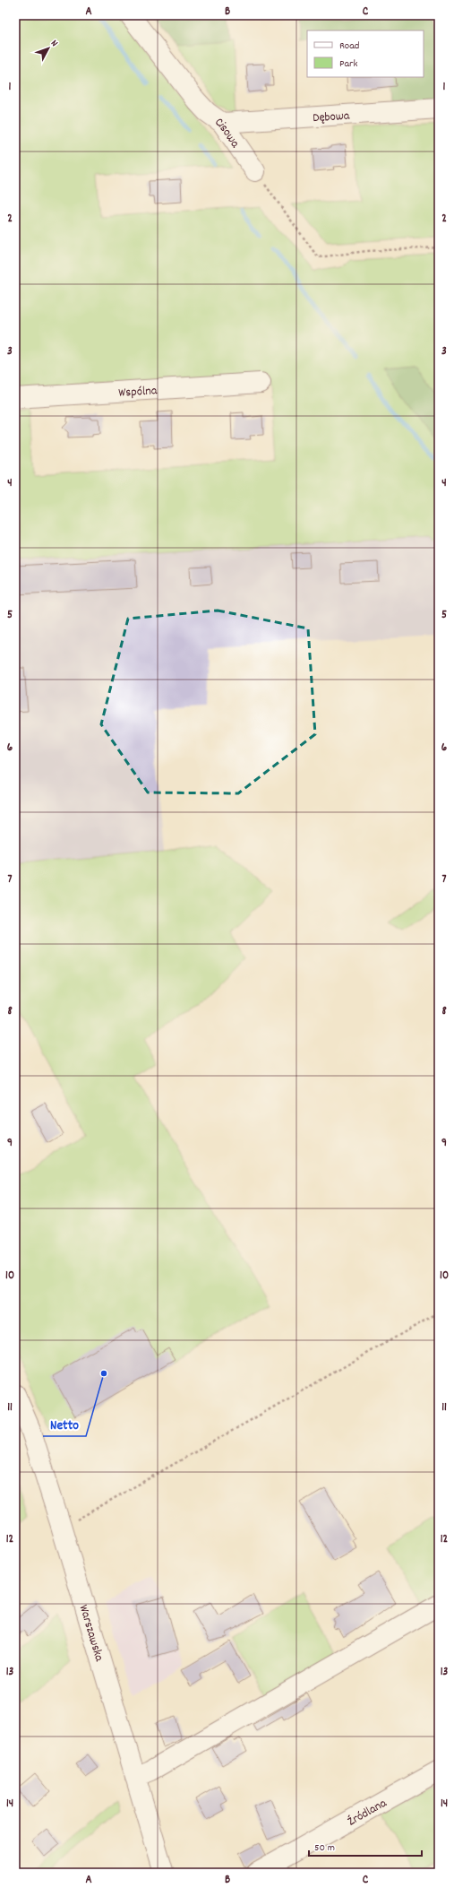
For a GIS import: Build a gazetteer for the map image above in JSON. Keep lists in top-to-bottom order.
{
  "streets": {
    "street": [
      "Dębowa",
      "Cisowa",
      "Wspólna",
      "Warszawska",
      "Źródlana"
    ]
  },
  "crossings": [
    ["Dębowa", "Cisowa"]
  ],
  "places": ["Netto"],
  "legend": ["Road", "Park"],
  "scale_bar": "50 m",
  "north": "top right",
  "grid": {
    "columns": ["A", "B", "C"],
    "rows": [
      "1",
      "2",
      "3",
      "4",
      "5",
      "6",
      "7",
      "8",
      "9",
      "10",
      "11",
      "12",
      "13",
      "14"
    ]
  }
}
